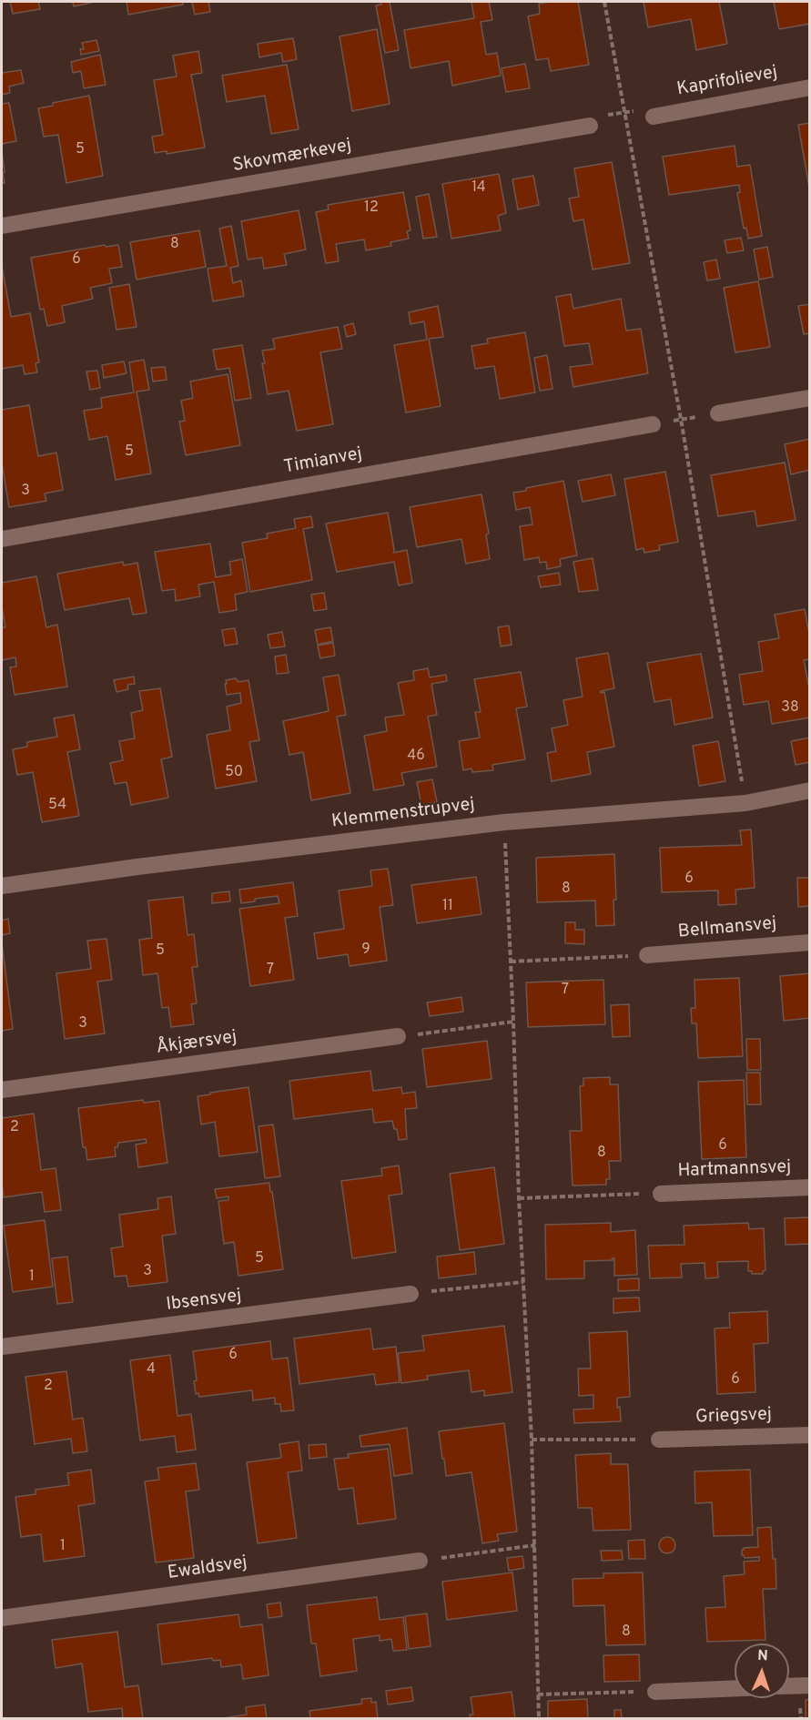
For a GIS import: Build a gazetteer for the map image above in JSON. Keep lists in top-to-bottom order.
{
  "streets": {
    "street": [
      "Kaprifolievej",
      "Skovmærkevej",
      "Timianvej",
      "Klemmenstrupvej",
      "Bellmansvej",
      "Åkjærsvej",
      "Hartmannsvej",
      "Ibsensvej",
      "Griegsvej",
      "Ewaldsvej"
    ]
  },
  "house_numbers": [
    "5",
    "14",
    "12",
    "8",
    "6",
    "5",
    "3",
    "38",
    "46",
    "50",
    "54",
    "6",
    "8",
    "11",
    "9",
    "5",
    "7",
    "7",
    "3",
    "2",
    "6",
    "8",
    "5",
    "3",
    "1",
    "6",
    "4",
    "6",
    "2",
    "1",
    "8"
  ],
  "north": "top"
}
